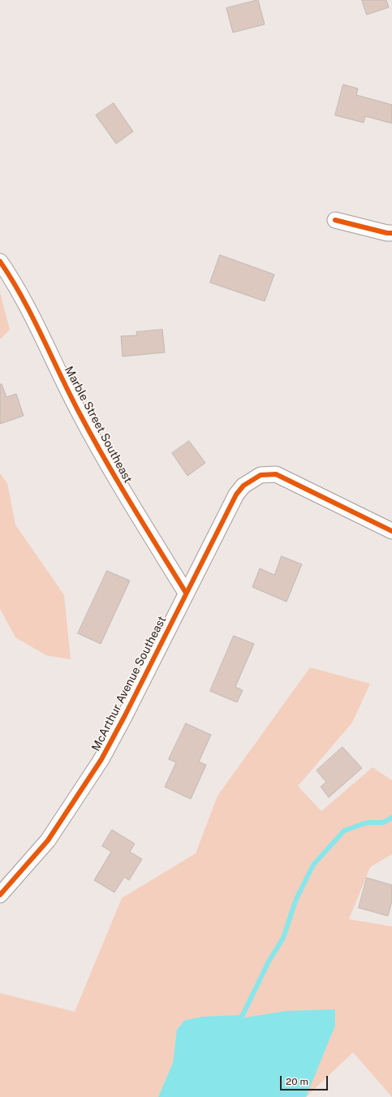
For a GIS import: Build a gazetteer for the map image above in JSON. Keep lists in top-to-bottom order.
{
  "streets": {
    "street": ["Marble Street Southeast", "McArthur Avenue Southeast"]
  },
  "crossings": [
    ["Marble Street Southeast", "McArthur Avenue Southeast"]
  ],
  "scale_bar": "20 m"
}
